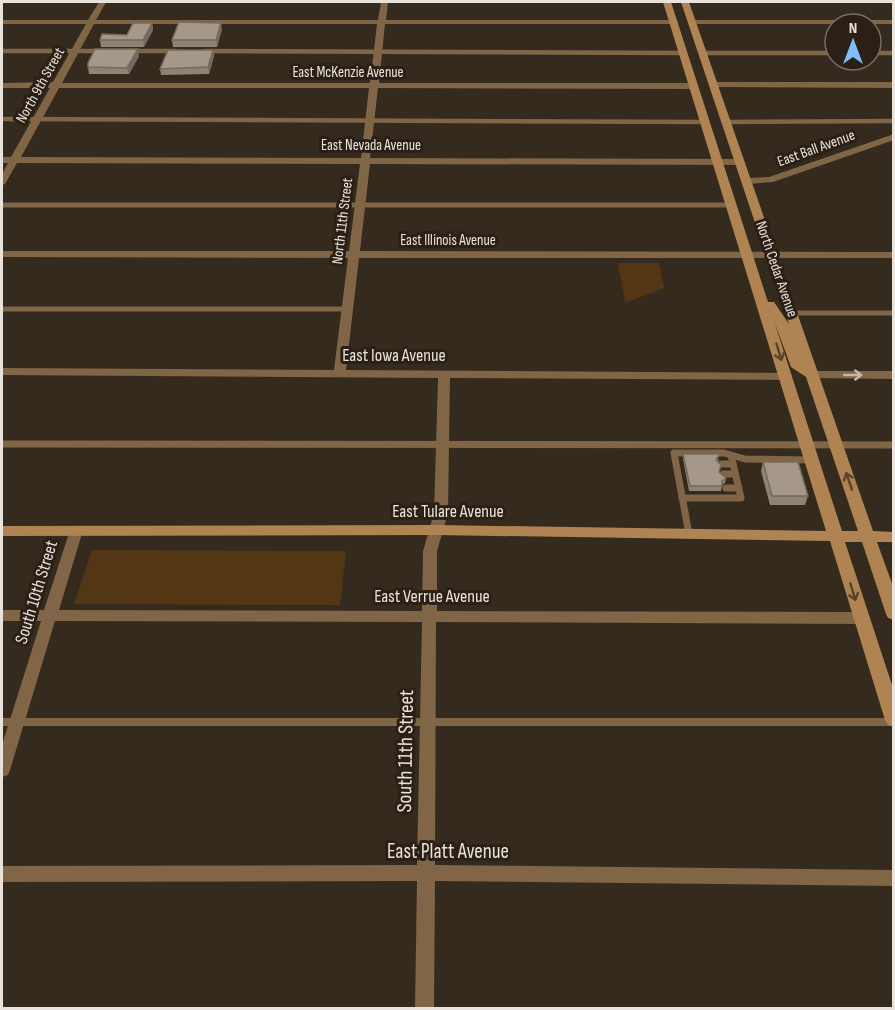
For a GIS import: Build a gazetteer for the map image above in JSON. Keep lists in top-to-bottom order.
{
  "streets": {
    "main road": ["North Cedar Avenue", "East Tulare Avenue"],
    "street": [
      "East McKenzie Avenue",
      "North 9th Street",
      "East Nevada Avenue",
      "East Ball Avenue",
      "North 11th Street",
      "East Illinois Avenue",
      "East Iowa Avenue",
      "South 10th Street",
      "East Verrue Avenue",
      "South 11th Street",
      "East Platt Avenue"
    ]
  },
  "crossings": [
    ["East McKenzie Avenue", "North 9th Street"],
    ["East McKenzie Avenue", "North 11th Street"],
    ["East McKenzie Avenue", "North Cedar Avenue"],
    ["North 9th Street", "East Nevada Avenue"],
    ["East Nevada Avenue", "North 11th Street"],
    ["East Nevada Avenue", "North Cedar Avenue"],
    ["East Ball Avenue", "North Cedar Avenue"],
    ["North 11th Street", "East Illinois Avenue"],
    ["North 11th Street", "East Iowa Avenue"],
    ["East Illinois Avenue", "North Cedar Avenue"],
    ["North Cedar Avenue", "East Iowa Avenue"],
    ["North Cedar Avenue", "East Tulare Avenue"],
    ["North Cedar Avenue", "East Verrue Avenue"],
    ["East Tulare Avenue", "South 10th Street"],
    ["East Tulare Avenue", "South 11th Street"],
    ["South 10th Street", "East Verrue Avenue"],
    ["East Verrue Avenue", "South 11th Street"],
    ["South 11th Street", "East Platt Avenue"]
  ],
  "north": "top"
}
